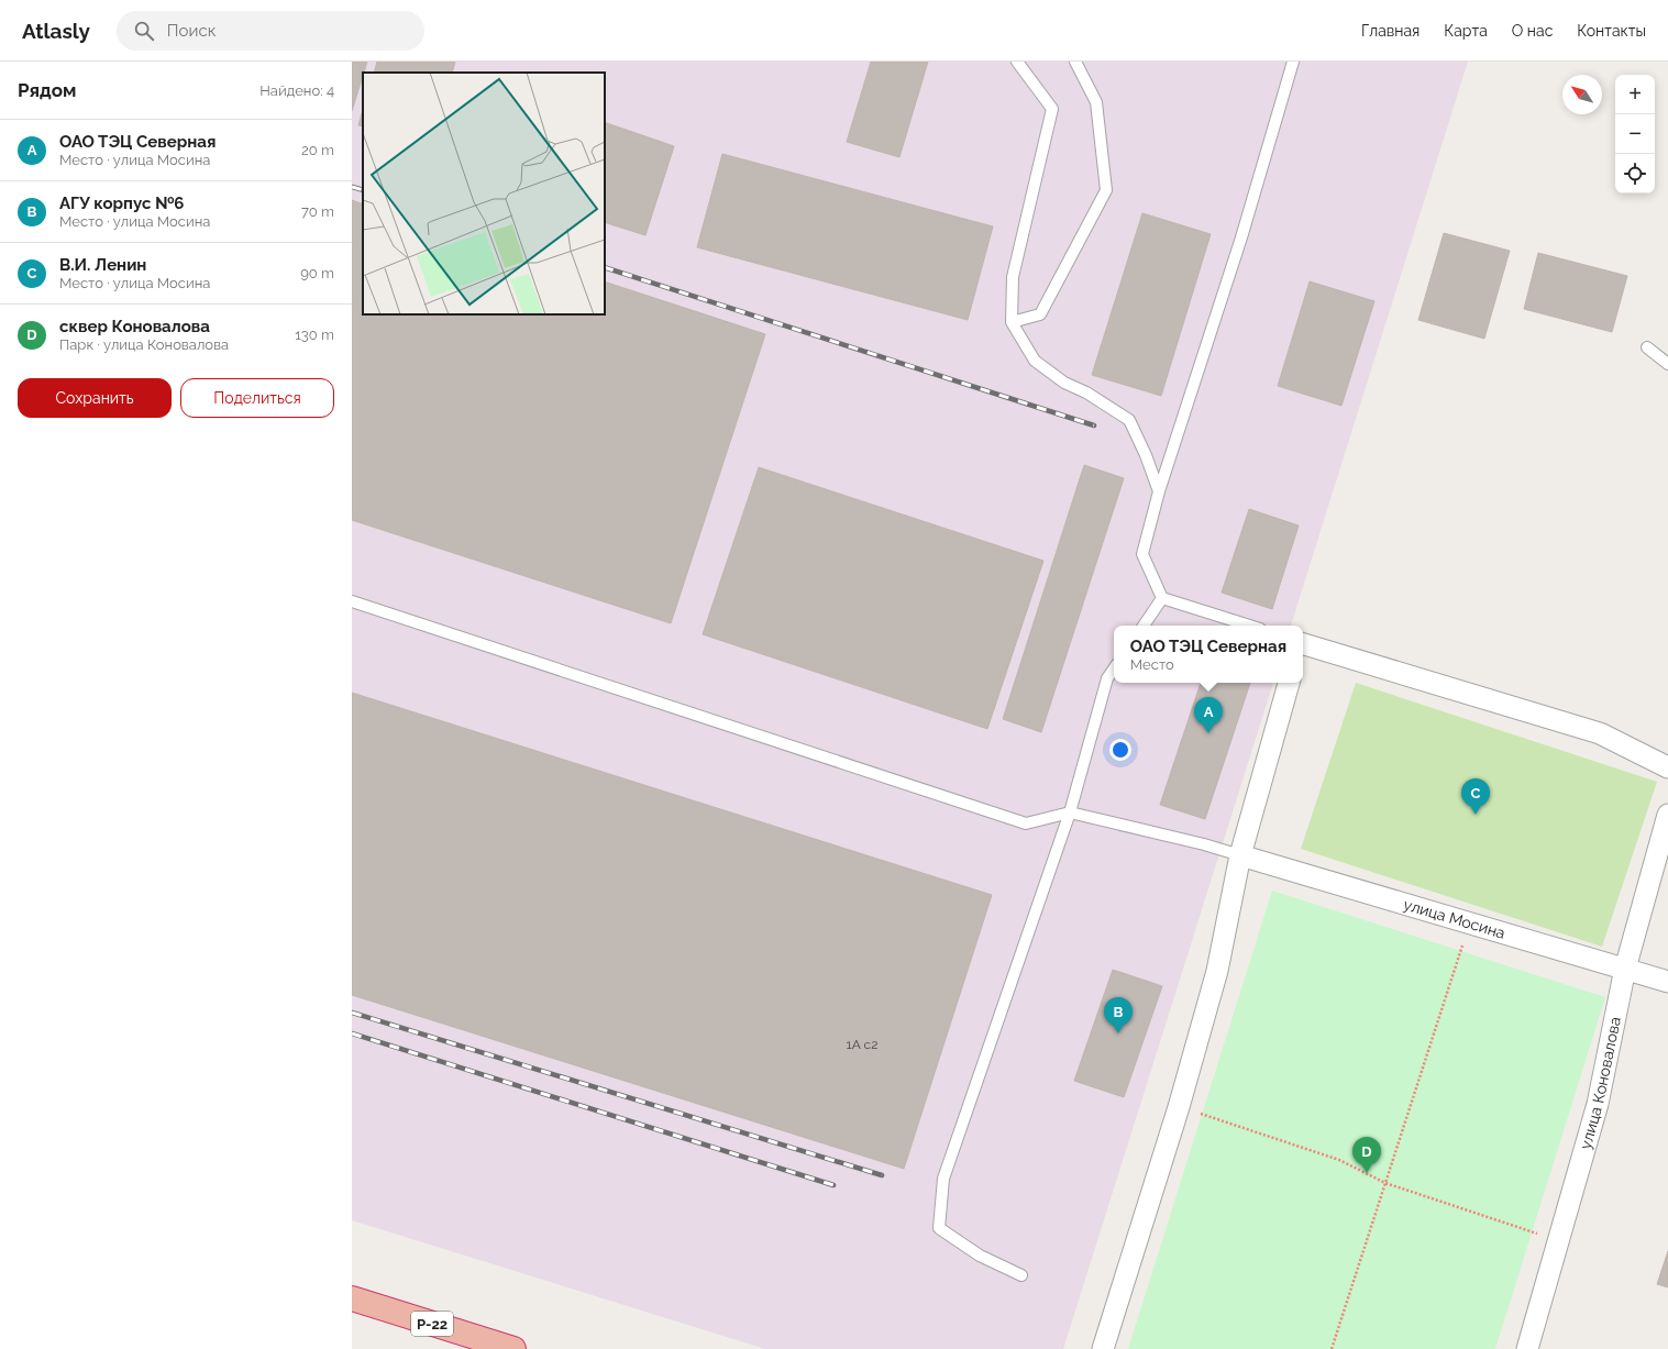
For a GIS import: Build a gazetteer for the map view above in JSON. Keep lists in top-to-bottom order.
{
  "streets": {
    "highway": ["Р-22"],
    "street": ["улица Мосина", "улица Коновалова"]
  },
  "crossings": [
    ["улица Мосина", "улица Коновалова"]
  ],
  "house_numbers": ["1А с2"],
  "north": "top left",
  "page": {
    "header": "Atlasly",
    "search": "Поиск",
    "nav": [
      "Главная",
      "Карта",
      "О нас",
      "Контакты"
    ],
    "heading": ["Рядом", "Найдено: 4"],
    "map_buttons": ["+", "−"],
    "list": [
      {
        "mark": "A",
        "name": "ОАО ТЭЦ Северная",
        "note": "Место · улица Мосина",
        "value": "20 m"
      },
      {
        "mark": "B",
        "name": "АГУ корпус №6",
        "note": "Место · улица Мосина",
        "value": "70 m"
      },
      {
        "mark": "C",
        "name": "В.И. Ленин",
        "note": "Место · улица Мосина",
        "value": "90 m"
      },
      {
        "mark": "D",
        "name": "сквер Коновалова",
        "note": "Парк · улица Коновалова",
        "value": "130 m"
      }
    ],
    "buttons": ["Сохранить", "Поделиться"],
    "popup": ["ОАО ТЭЦ Северная", "Место"],
    "pins": [
      "A",
      "C",
      "B",
      "D"
    ]
  }
}
